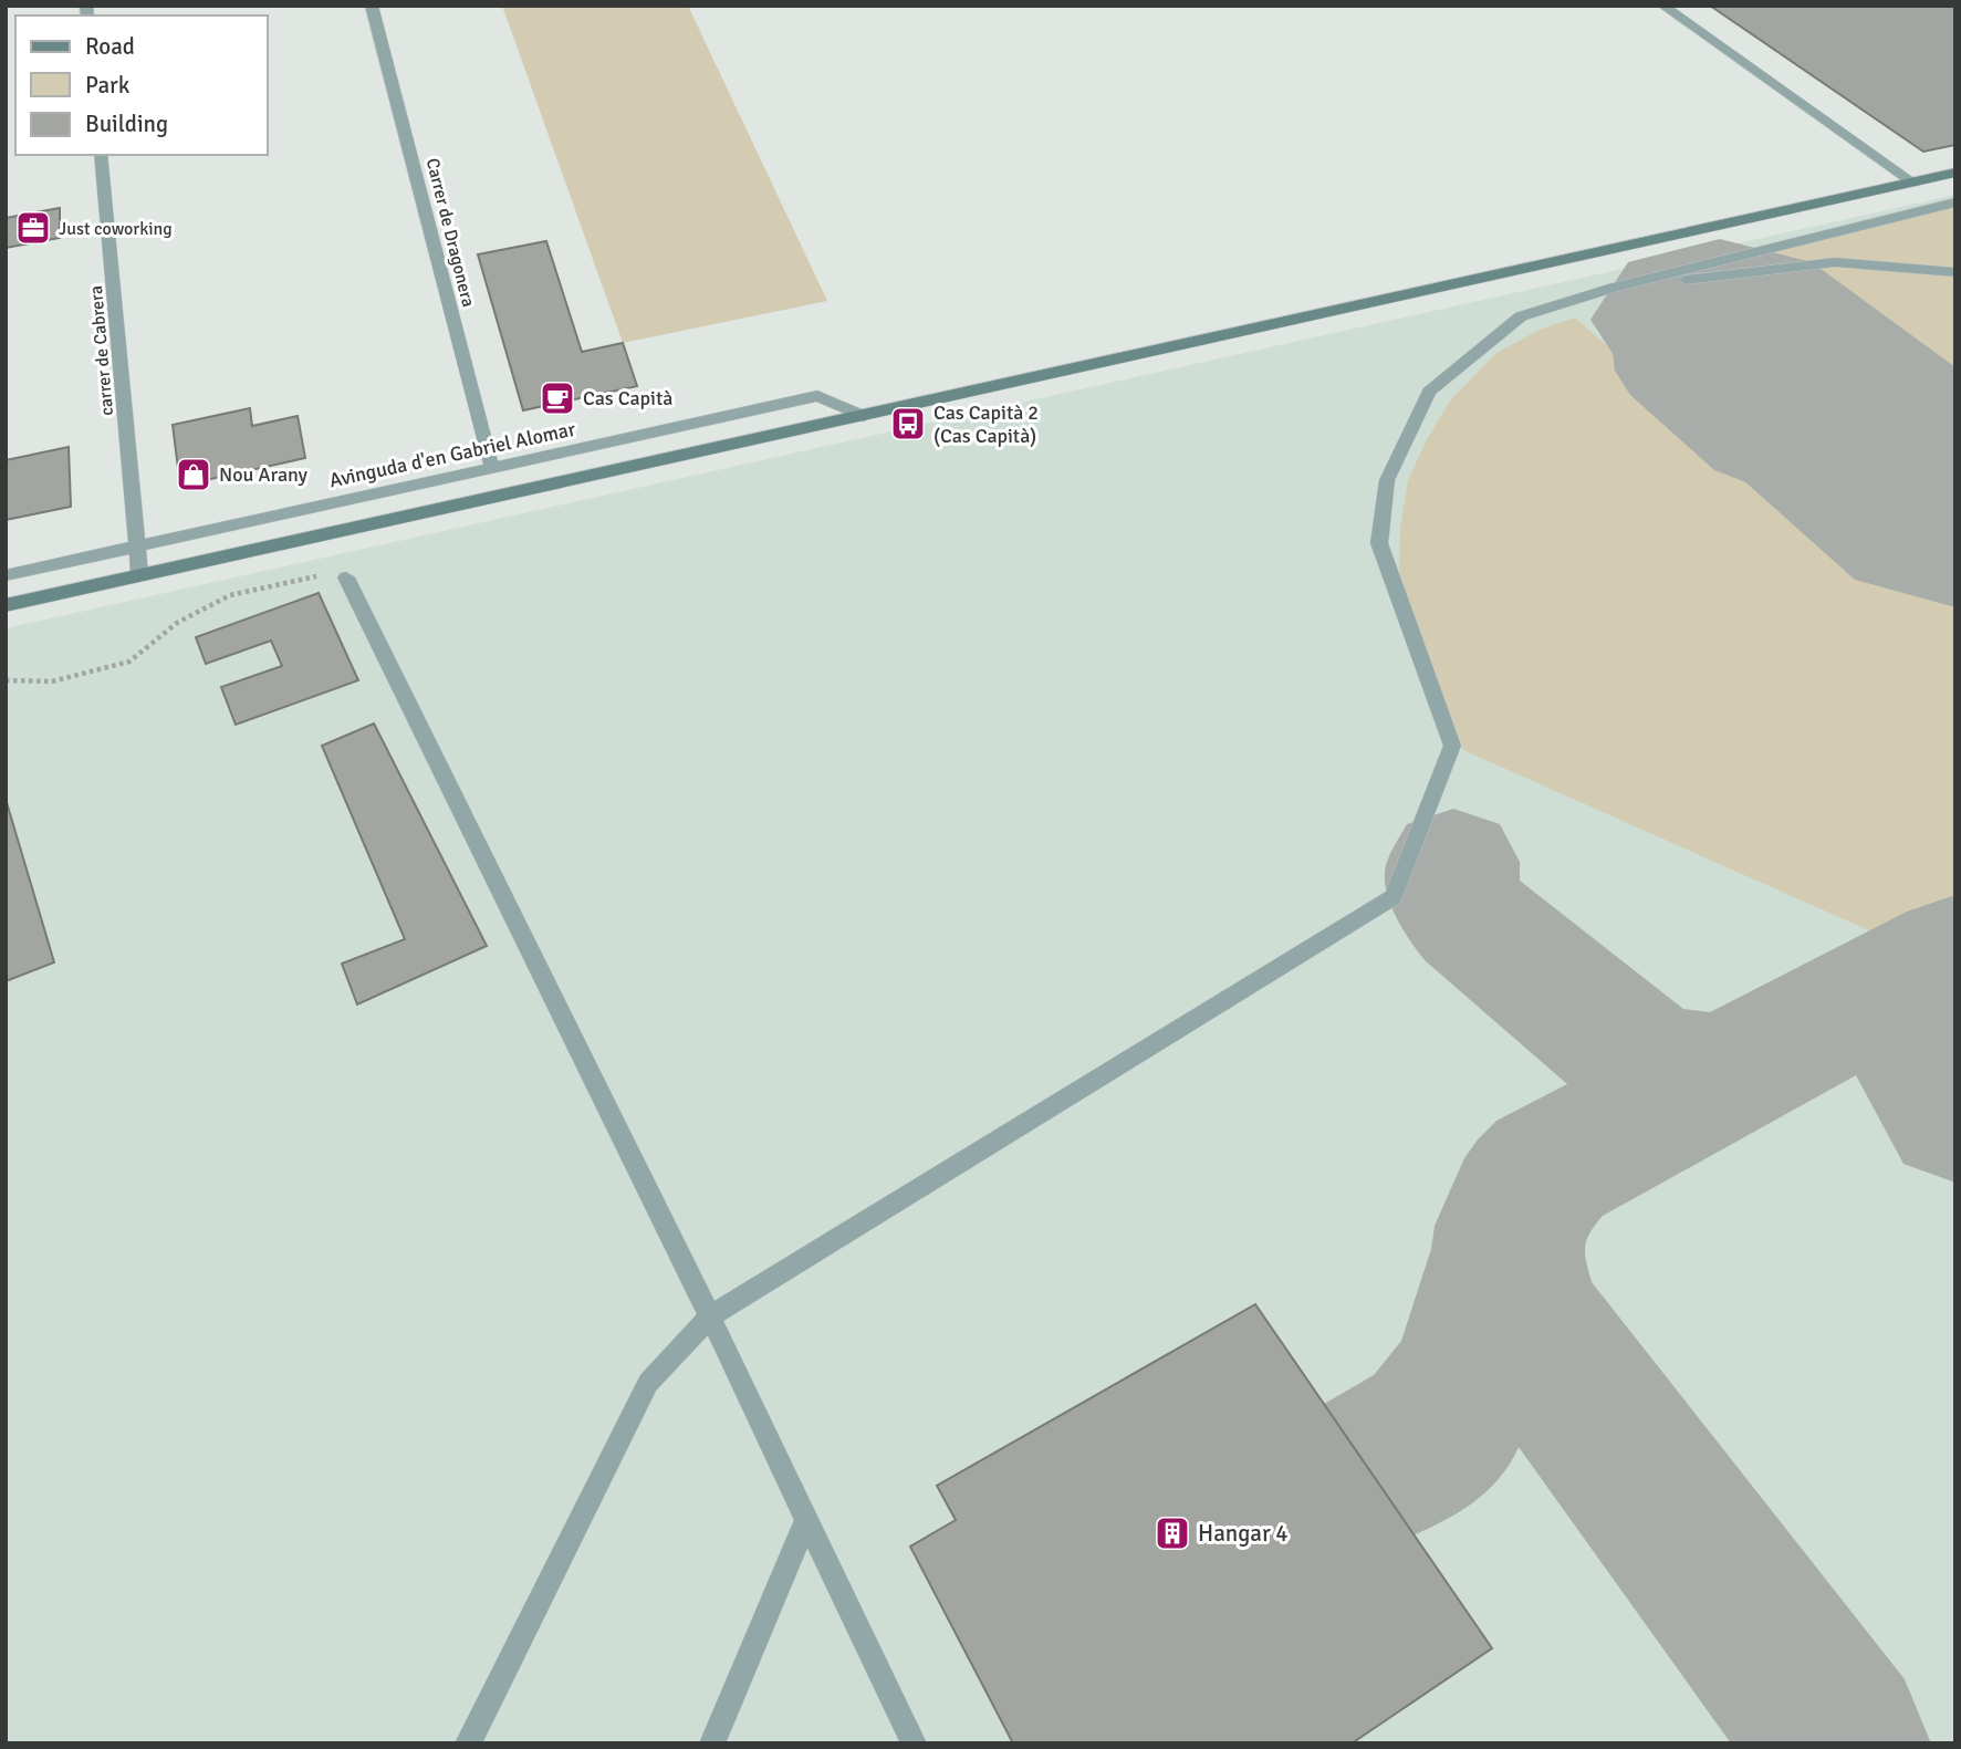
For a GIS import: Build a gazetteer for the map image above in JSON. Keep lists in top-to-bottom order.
{
  "streets": {
    "street": ["Carrer de Dragonera", "carrer de Cabrera", "Avinguda d'en Gabriel Alomar"]
  },
  "crossings": [
    ["Carrer de Dragonera", "Avinguda d'en Gabriel Alomar"],
    ["carrer de Cabrera", "Avinguda d'en Gabriel Alomar"]
  ],
  "places": {
    "office": ["Just coworking"],
    "cafe": ["Cas Capità"],
    "bus stop": ["Cas Capità 2 (Cas Capità)"],
    "shop": ["Nou Arany"],
    "building": ["Hangar 4"]
  },
  "legend": ["Road", "Park", "Building"]
}
